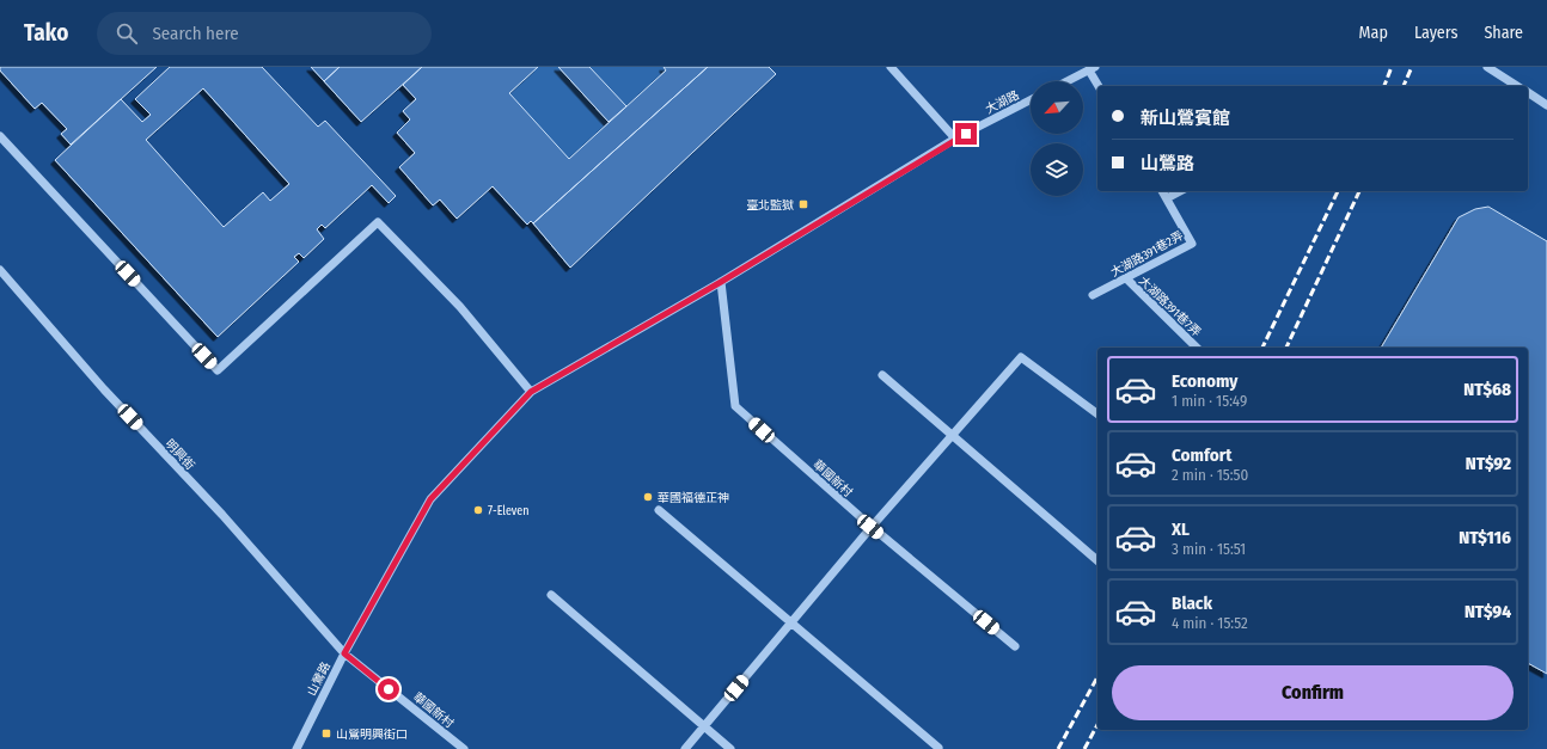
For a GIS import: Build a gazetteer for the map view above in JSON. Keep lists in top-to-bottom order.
{
  "streets": {
    "street": [
      "大湖路",
      "大湖路391巷2弄",
      "大湖路391巷7弄",
      "明興街",
      "華國新村",
      "山鶯路"
    ]
  },
  "crossings": [
    ["大湖路", "山鶯路"],
    ["大湖路391巷2弄", "大湖路391巷7弄"],
    ["明興街", "華國新村"],
    ["明興街", "山鶯路"],
    ["華國新村", "山鶯路"]
  ],
  "places": {
    "transit": ["臺北監獄", "山鶯明興街口"],
    "other": ["華國福德正神", "7-Eleven"]
  },
  "north": "bottom left",
  "page": {
    "header": "Tako",
    "search": "Search here",
    "nav": ["Map", "Layers", "Share"],
    "banner": ["新山鶯賓館", "山鶯路"],
    "list": [
      {
        "name": "Economy",
        "note": "1 min · 15:49",
        "value": "NT$68"
      },
      {
        "name": "Comfort",
        "note": "2 min · 15:50",
        "value": "NT$92"
      },
      {
        "name": "XL",
        "note": "3 min · 15:51",
        "value": "NT$116"
      },
      {
        "name": "Black",
        "note": "4 min · 15:52",
        "value": "NT$94"
      }
    ],
    "buttons": "Confirm"
  }
}
